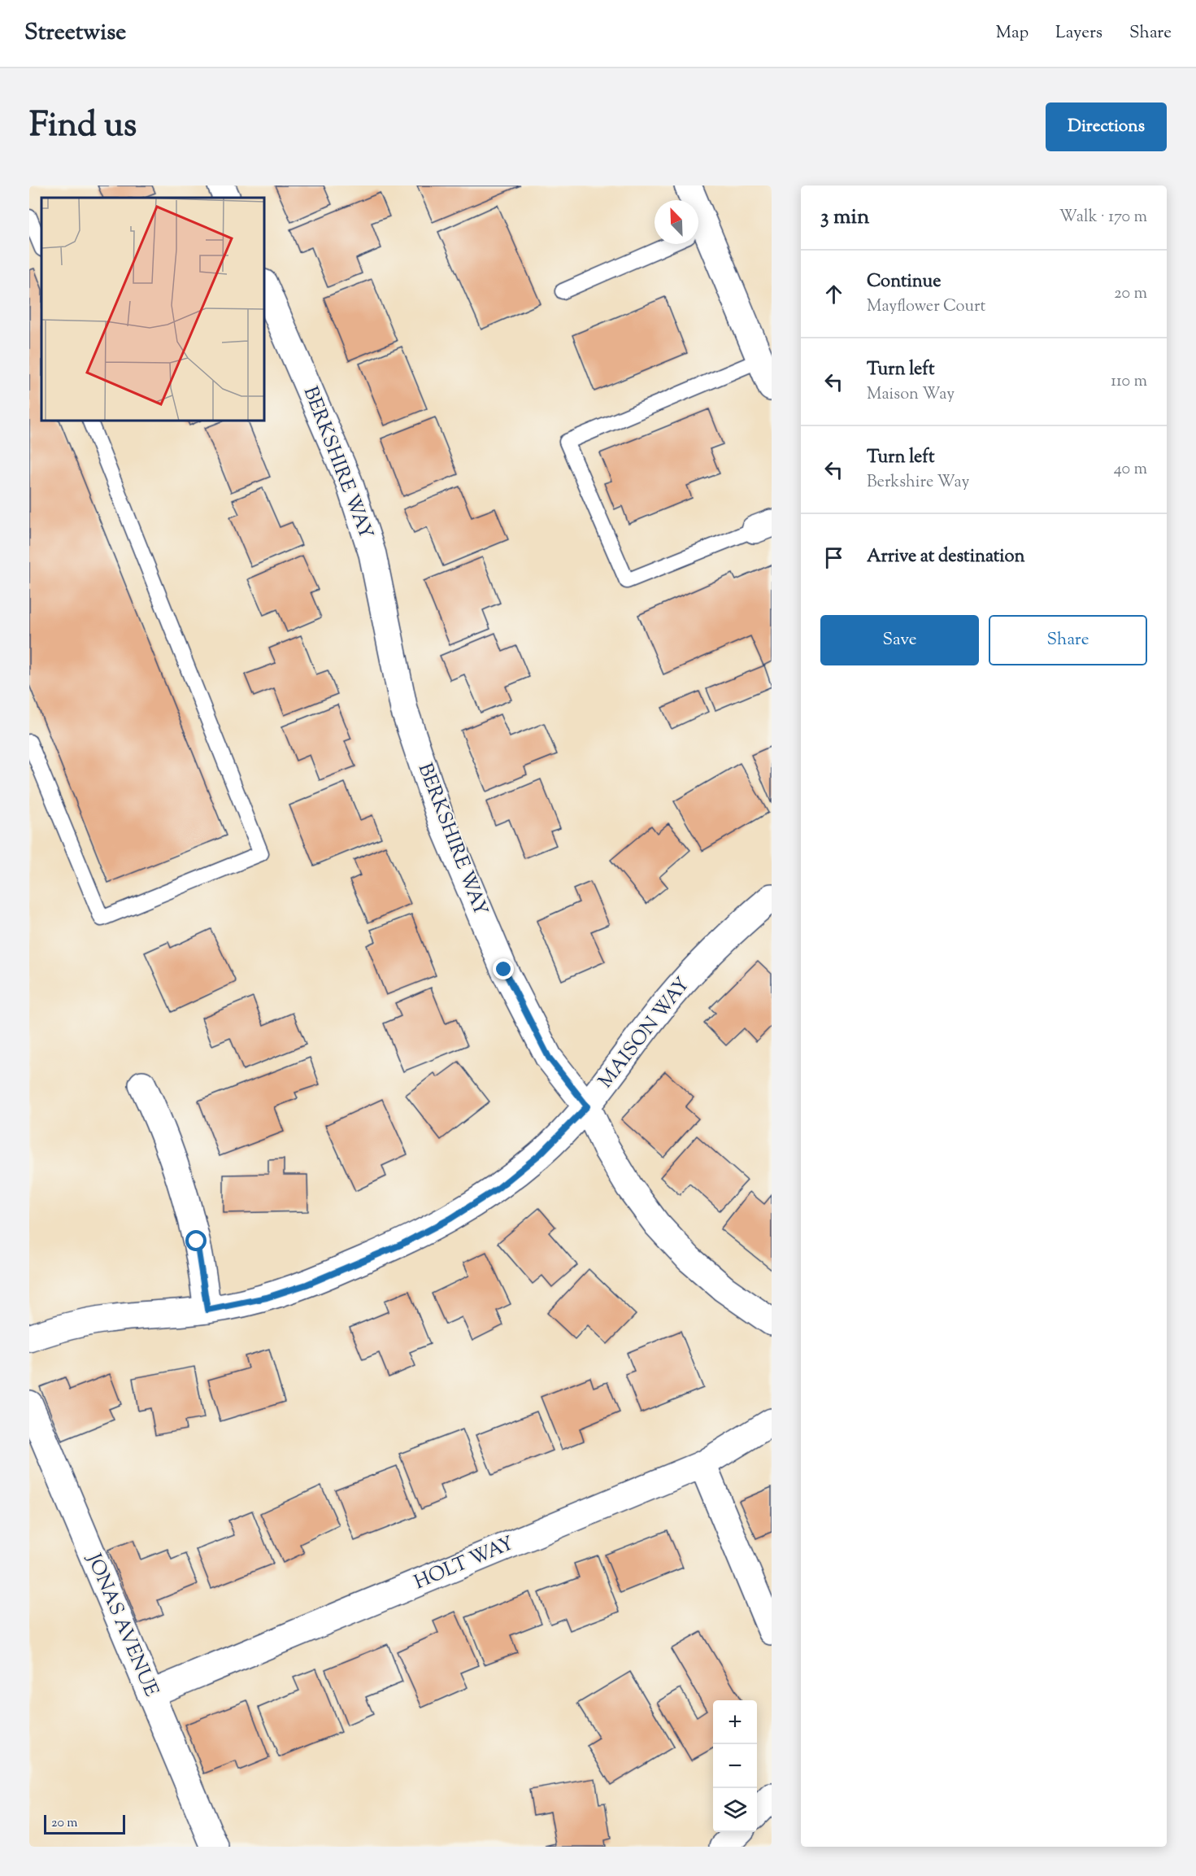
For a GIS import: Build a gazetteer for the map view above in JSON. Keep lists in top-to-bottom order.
{
  "streets": {
    "street": [
      "BERKSHIRE WAY",
      "MAISON WAY",
      "HOLT WAY",
      "JONAS AVENUE"
    ]
  },
  "crossings": [
    ["BERKSHIRE WAY", "MAISON WAY"],
    ["HOLT WAY", "JONAS AVENUE"]
  ],
  "scale_bar": "20 m",
  "north": "top left",
  "page": {
    "header": "Streetwise",
    "nav": ["Map", "Layers", "Share"],
    "title": "Find us",
    "buttons": [
      "Directions",
      ["Save", "Share"]
    ],
    "heading": ["3 min", "Walk · 170 m"],
    "list": [
      ["Continue", "Mayflower Court", "20 m"],
      ["Turn left", "Maison Way", "110 m"],
      ["Turn left", "Berkshire Way", "40 m"],
      "Arrive at destination"
    ],
    "map_buttons": ["+", "−"],
    "scale": "20 m"
  }
}
